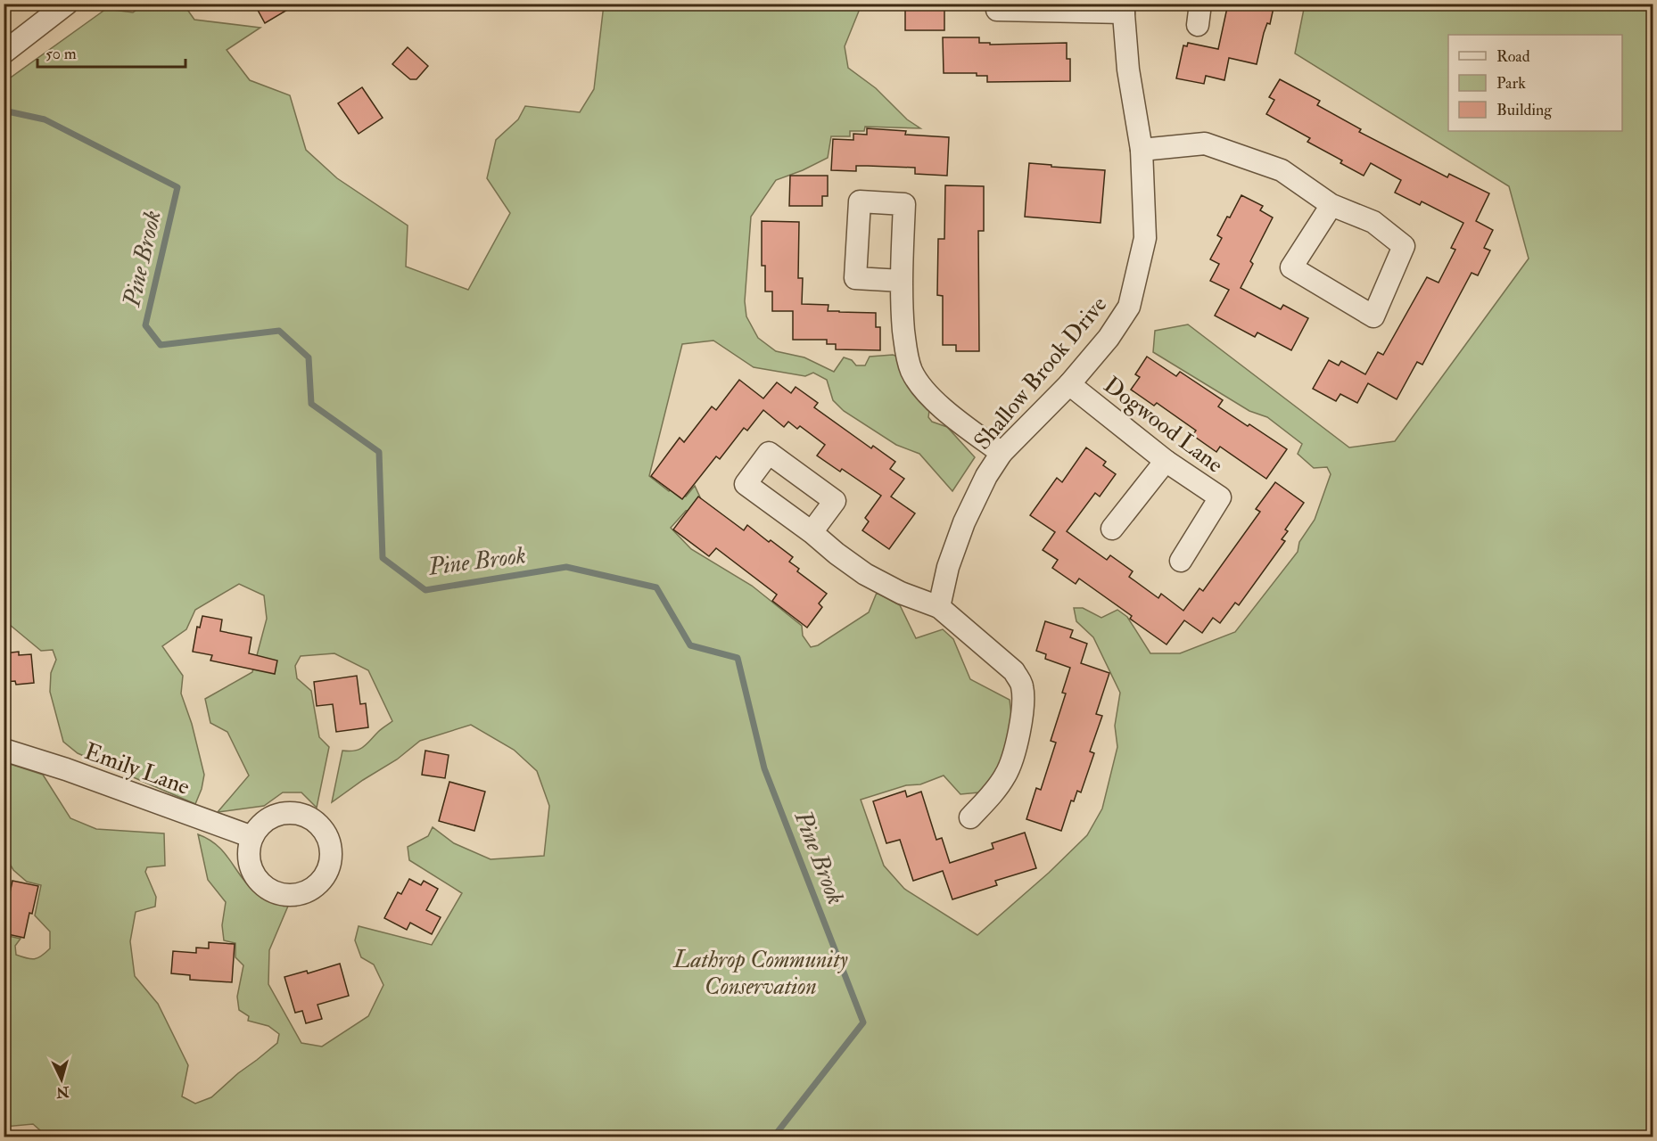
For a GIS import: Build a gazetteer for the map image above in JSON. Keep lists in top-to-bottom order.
{
  "streets": {
    "street": ["Shallow Brook Drive", "Dogwood Lane", "Emily Lane"]
  },
  "crossings": [
    ["Shallow Brook Drive", "Dogwood Lane"]
  ],
  "water": ["Pine Brook"],
  "parks": ["Lathrop Community Conservation"],
  "legend": ["Road", "Park", "Building"],
  "scale_bar": "50 m",
  "north": "bottom"
}
